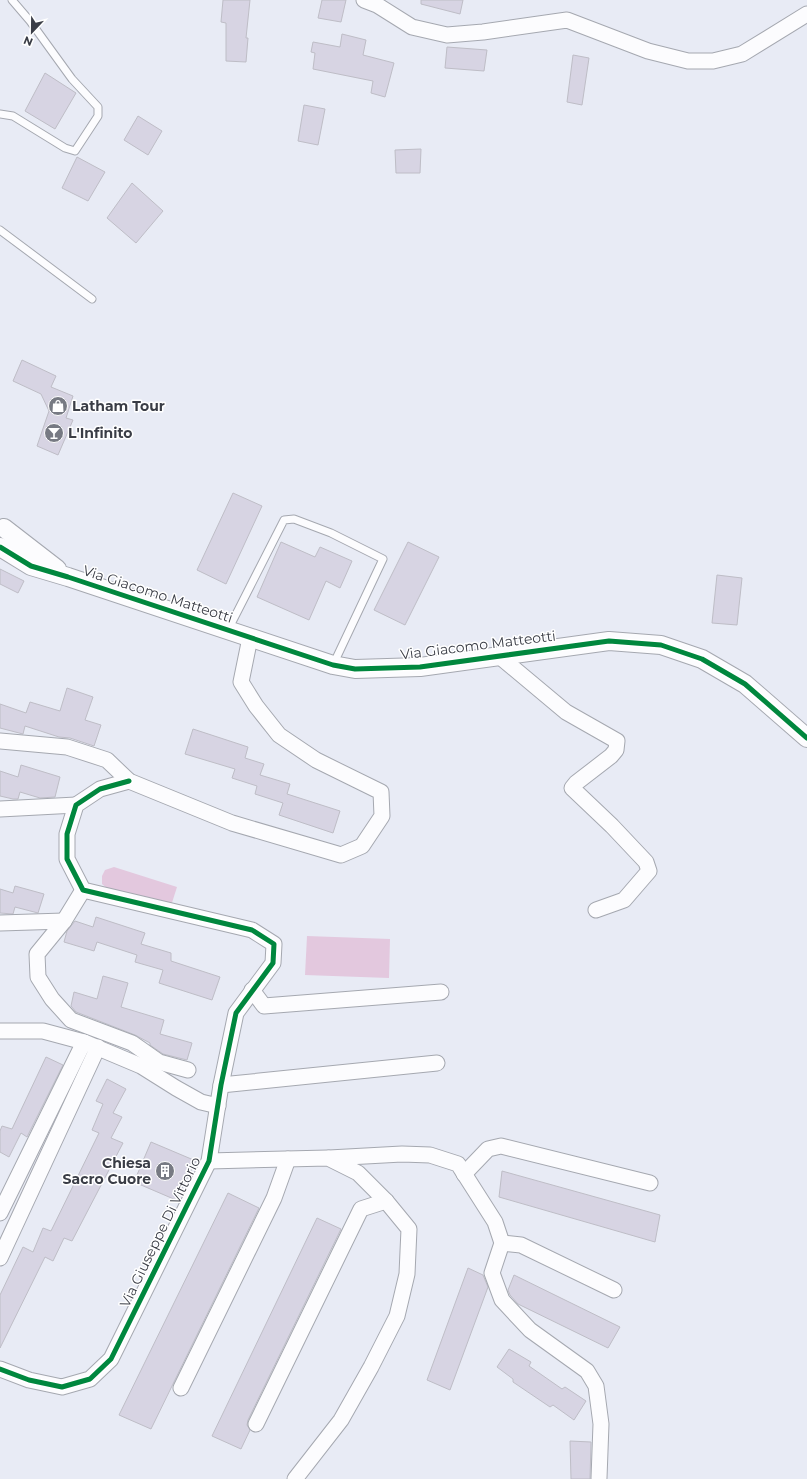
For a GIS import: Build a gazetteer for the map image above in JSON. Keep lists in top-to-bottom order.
{
  "streets": {
    "street": ["Via Giacomo Matteotti", "Via Giuseppe Di Vittorio"]
  },
  "places": {
    "shop": ["Latham Tour"],
    "bar": ["L'Infinito"],
    "building": ["Chiesa Sacro Cuore"]
  },
  "north": "bottom"
}
